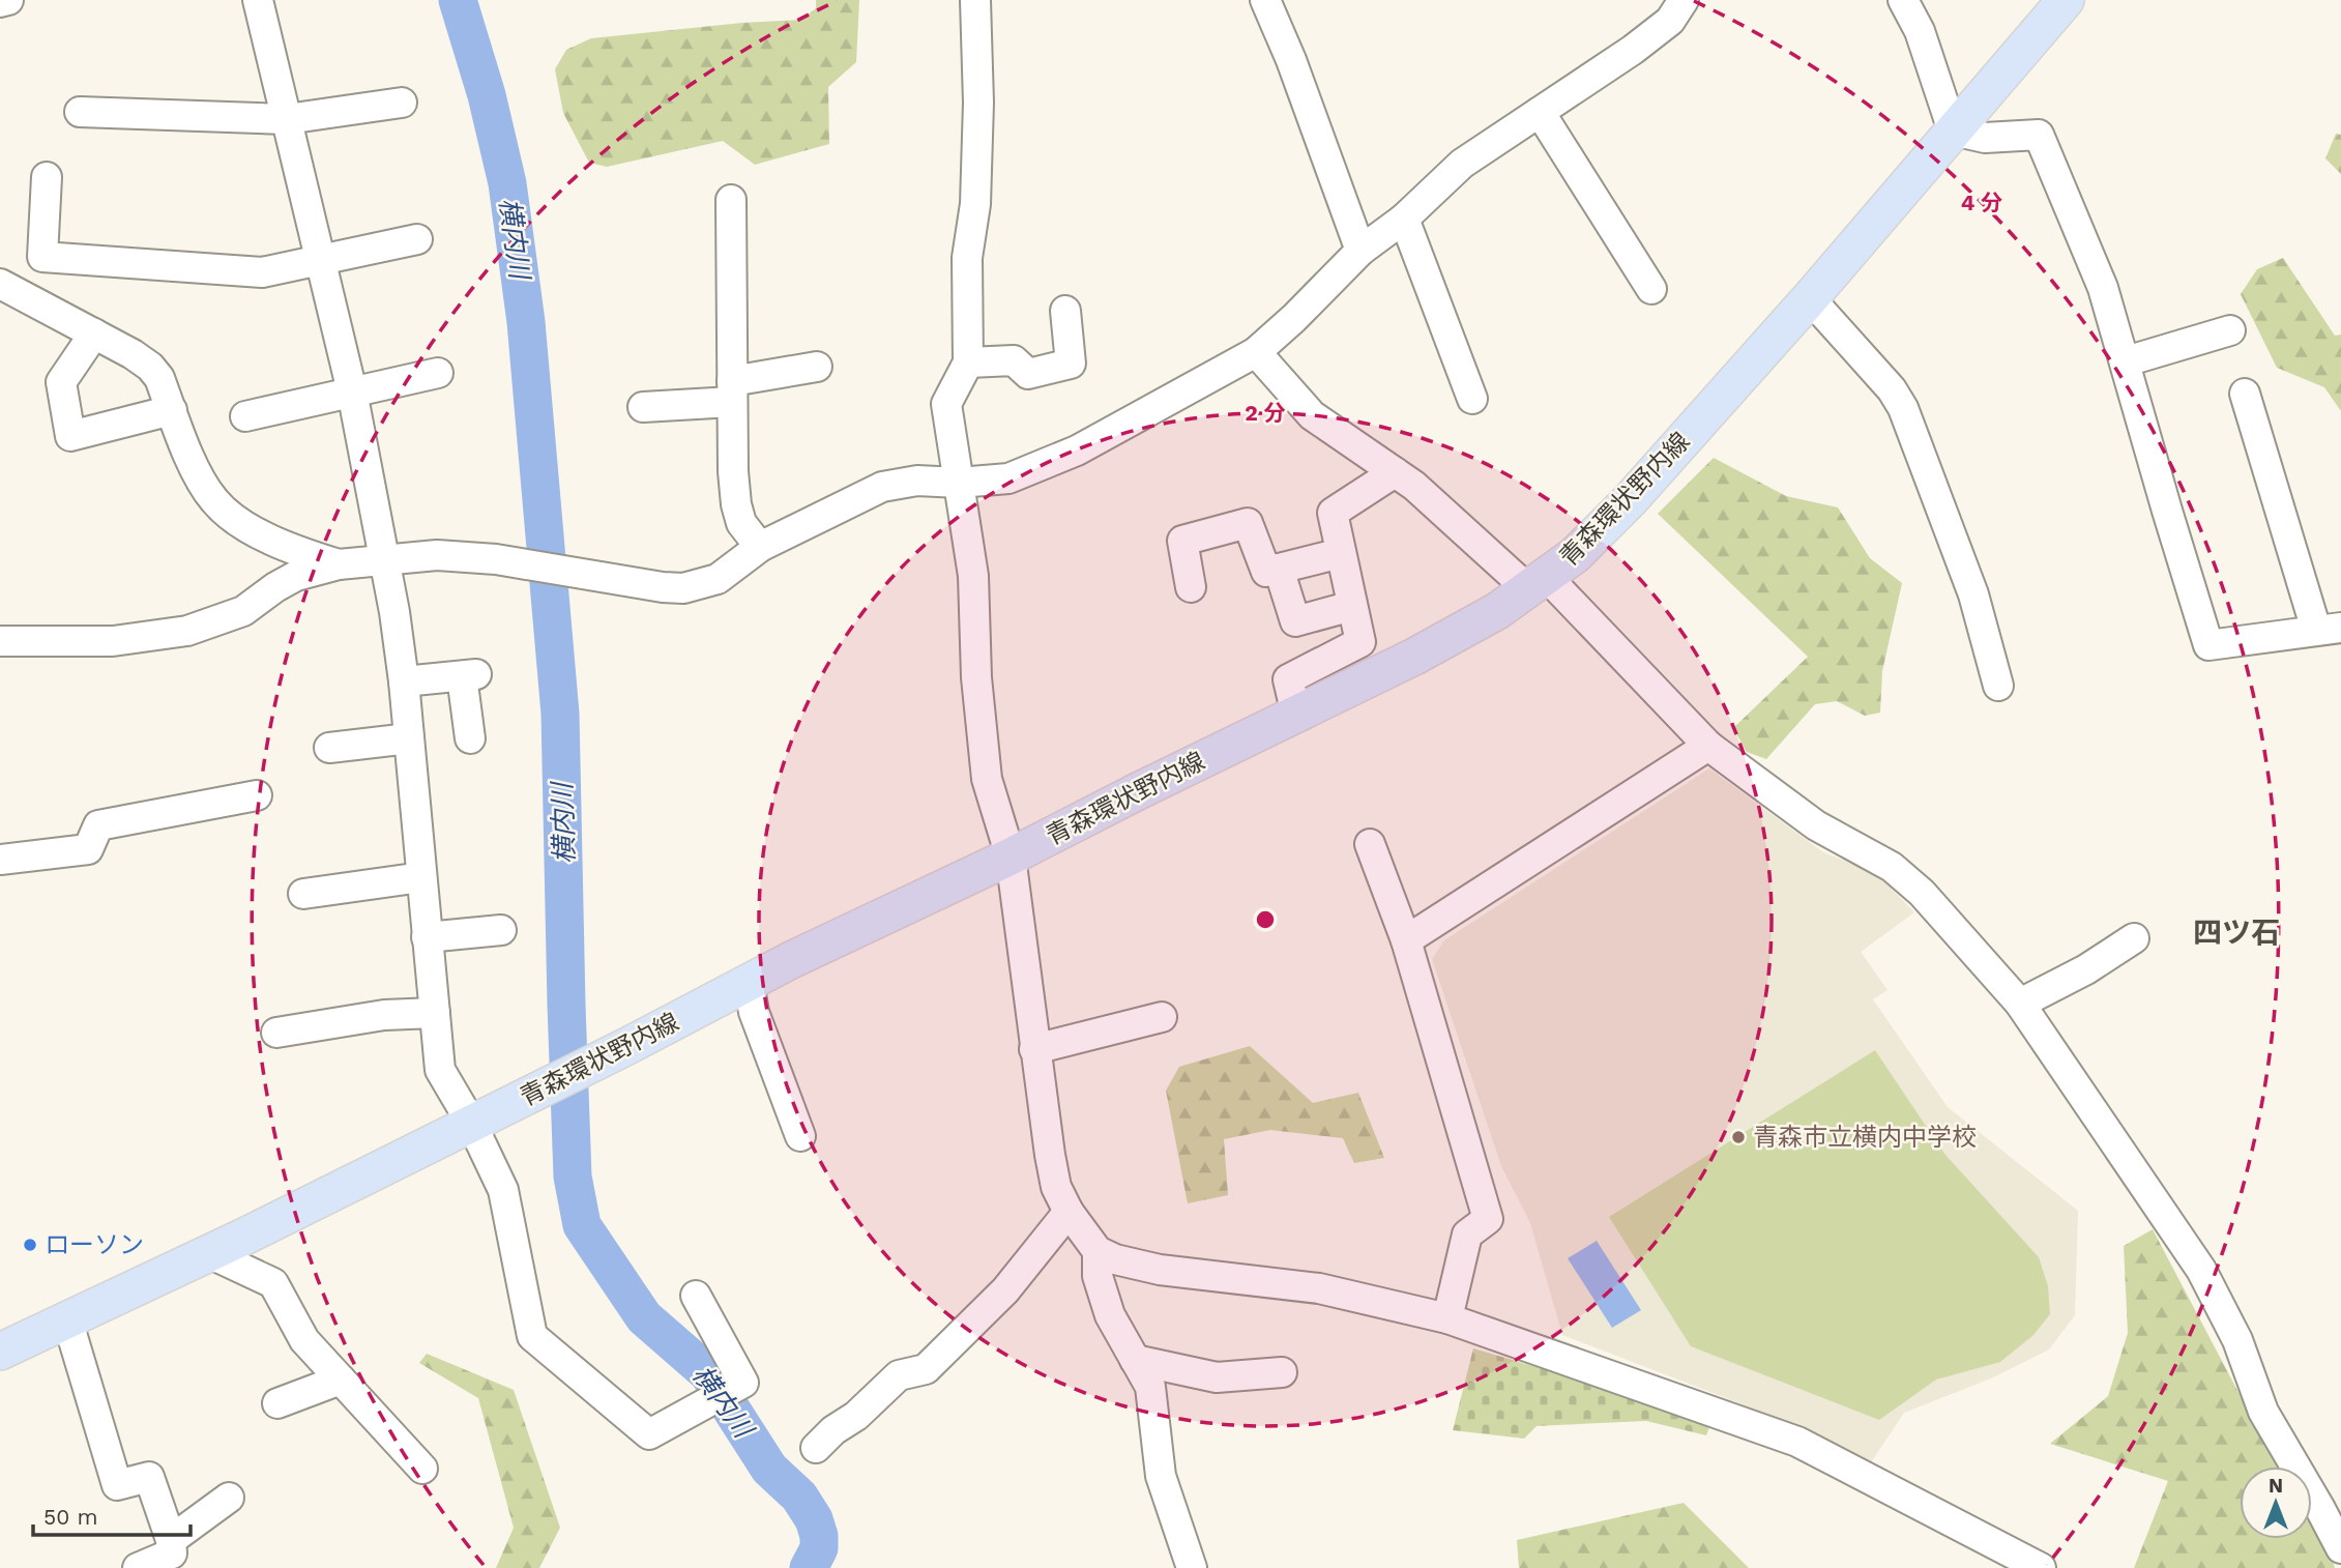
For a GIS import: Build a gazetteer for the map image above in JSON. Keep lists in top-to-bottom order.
{
  "streets": {
    "main road": ["青森環状野内線"]
  },
  "districts": ["四ツ石"],
  "water": ["横内川"],
  "places": ["青森市立横内中学校", "ローソン"],
  "scale_bar": "50 m",
  "north": "top",
  "rings": ["4 分", "2 分"]
}
